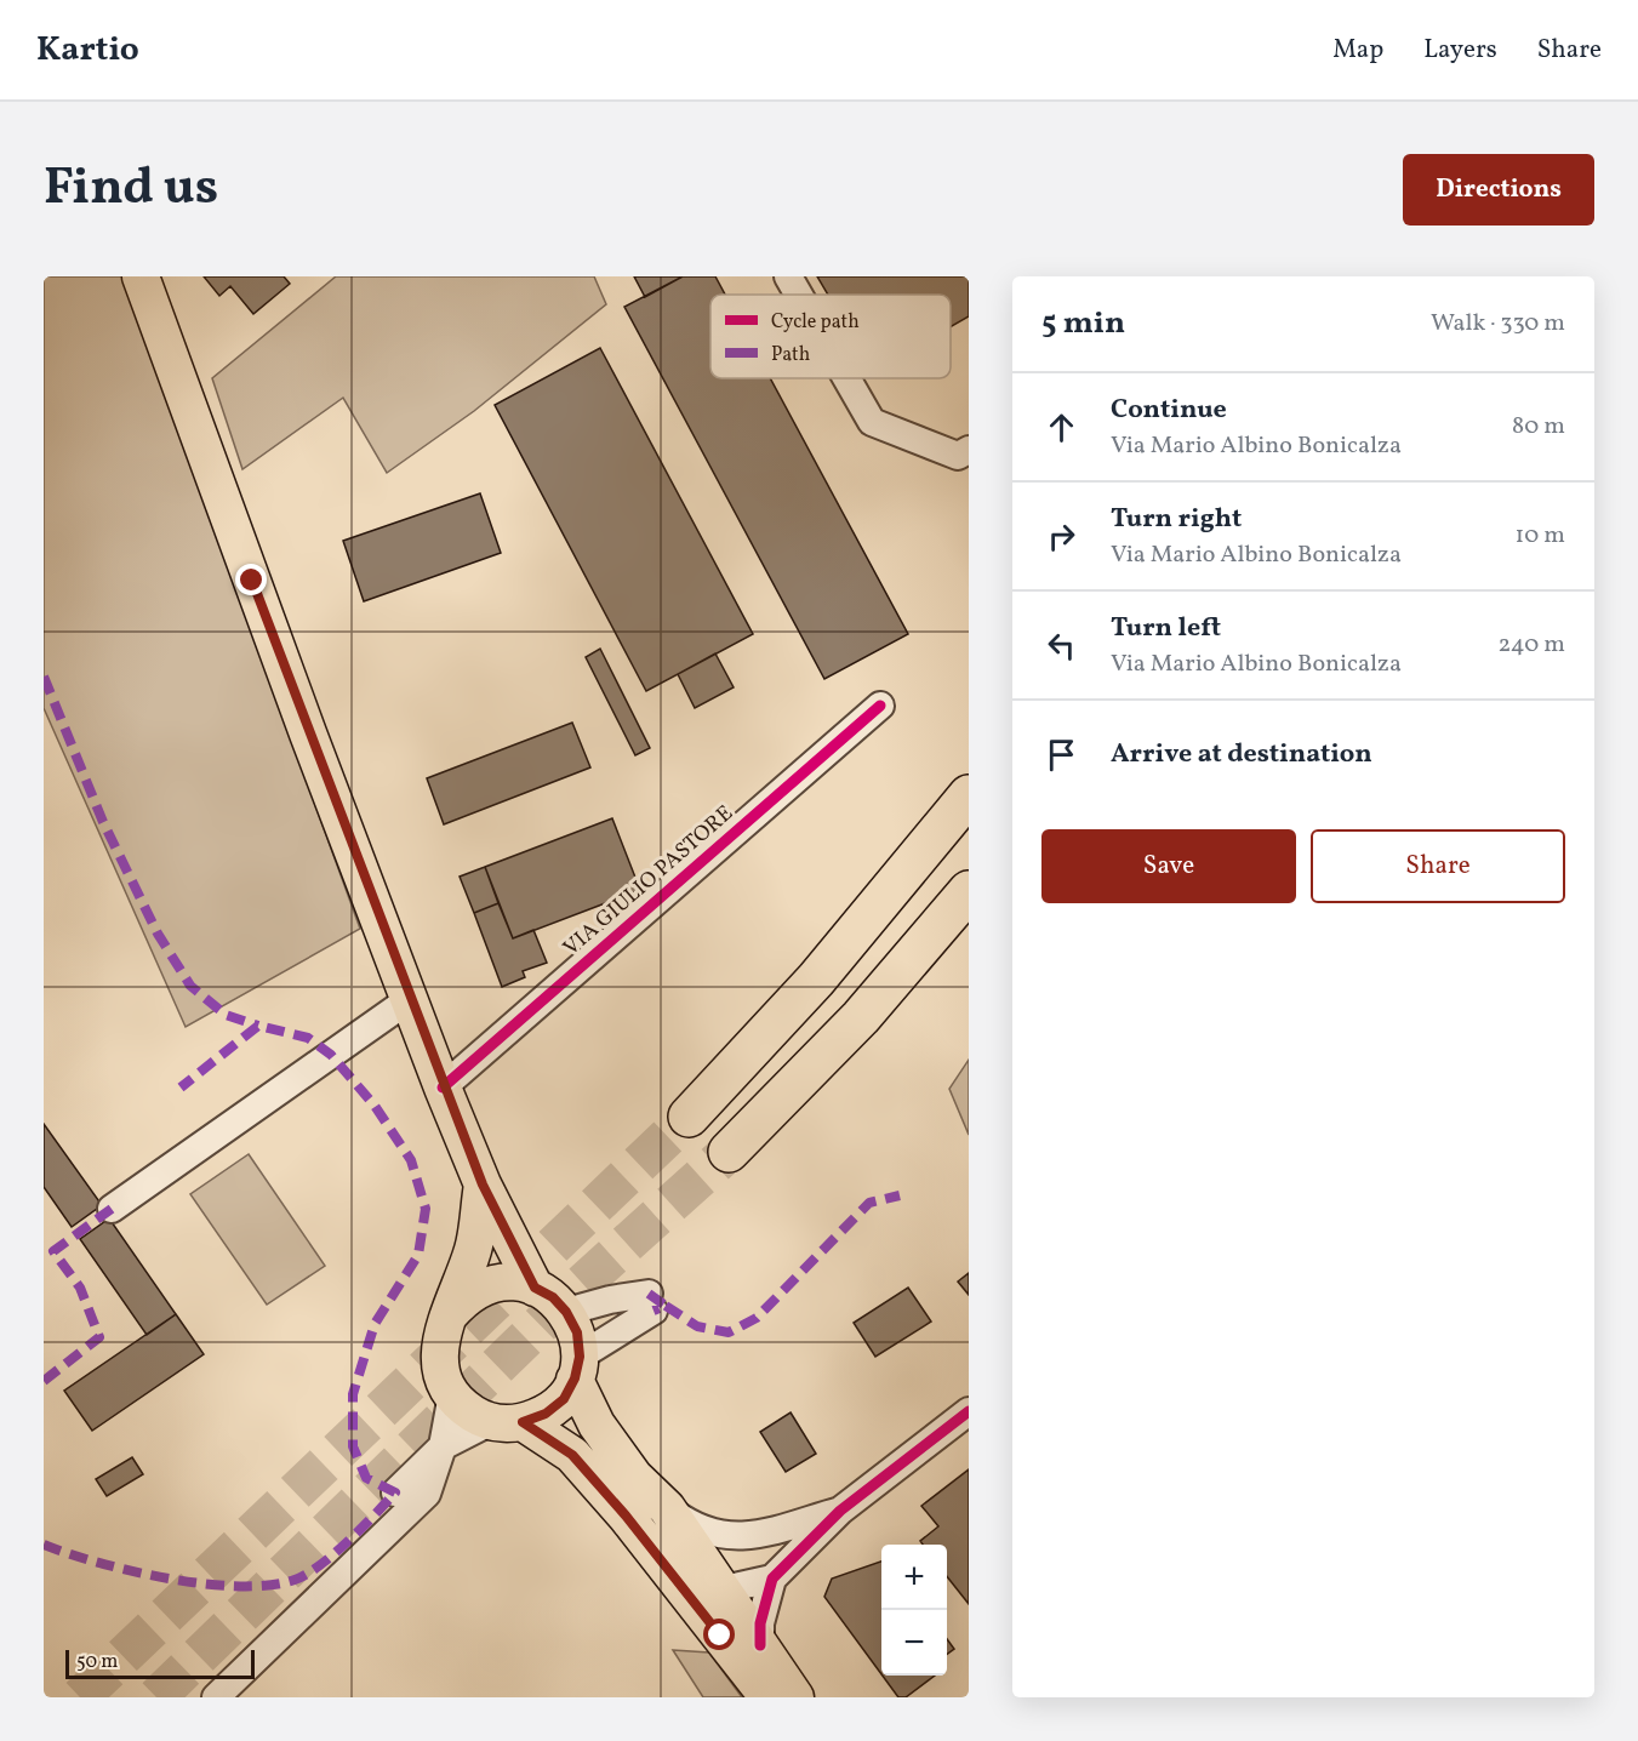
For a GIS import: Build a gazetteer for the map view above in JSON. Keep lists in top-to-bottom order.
{
  "streets": {
    "street": ["VIA GIULIO PASTORE"]
  },
  "legend": ["Cycle path", "Path"],
  "scale_bar": "50 m",
  "page": {
    "header": "Kartio",
    "nav": ["Map", "Layers", "Share"],
    "title": "Find us",
    "buttons": [
      "Directions",
      ["Save", "Share"]
    ],
    "heading": ["5 min", "Walk · 330 m"],
    "list": [
      ["Continue", "Via Mario Albino Bonicalza", "80 m"],
      ["Turn right", "Via Mario Albino Bonicalza", "10 m"],
      ["Turn left", "Via Mario Albino Bonicalza", "240 m"],
      "Arrive at destination"
    ],
    "map_buttons": ["+", "−"],
    "scale": "50 m"
  }
}
